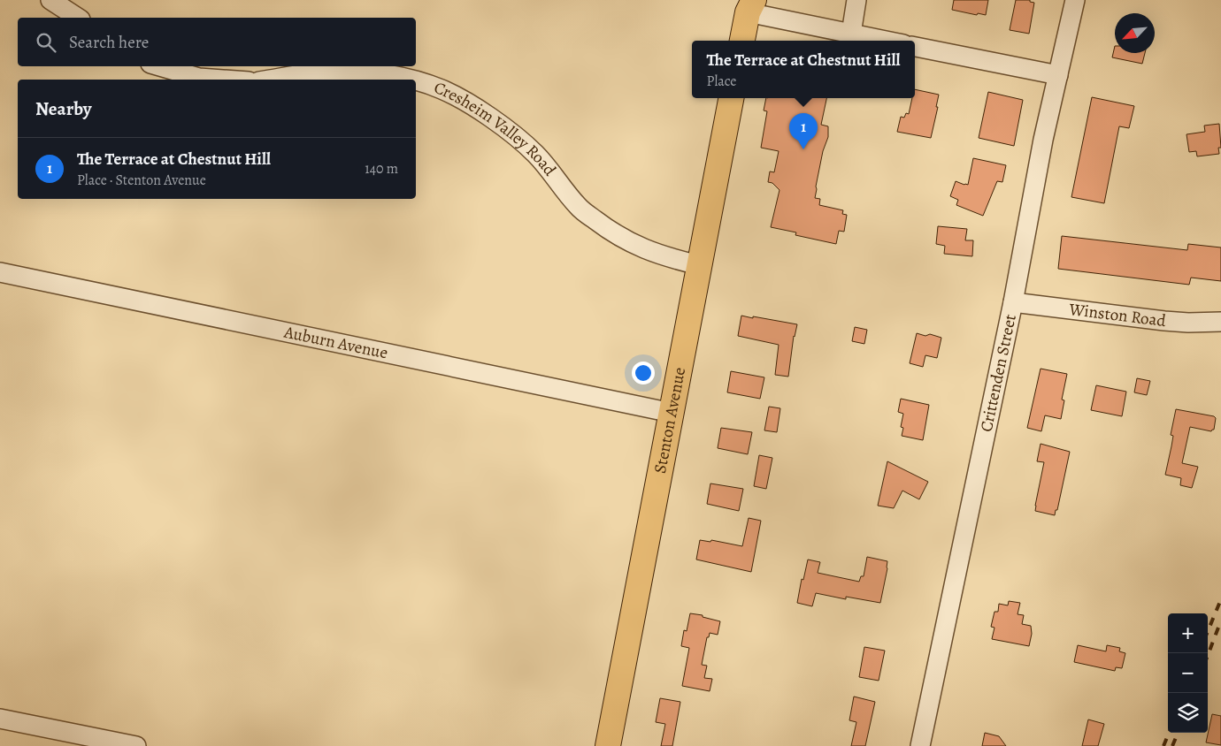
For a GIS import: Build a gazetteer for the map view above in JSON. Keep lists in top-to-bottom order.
{
  "streets": {
    "main road": ["Stenton Avenue"],
    "street": [
      "Cresheim Valley Road",
      "Winston Road",
      "Auburn Avenue",
      "Crittenden Street"
    ]
  },
  "crossings": [
    ["Cresheim Valley Road", "Stenton Avenue"],
    ["Winston Road", "Crittenden Street"],
    ["Auburn Avenue", "Stenton Avenue"]
  ],
  "north": "bottom left",
  "page": {
    "search": "Search here",
    "popup": ["The Terrace at Chestnut Hill", "Place"],
    "heading": "Nearby",
    "pins": "1",
    "list": [
      {
        "mark": "1",
        "name": "The Terrace at Chestnut Hill",
        "note": "Place · Stenton Avenue",
        "value": "140 m"
      }
    ],
    "map_buttons": ["+", "−"]
  }
}
